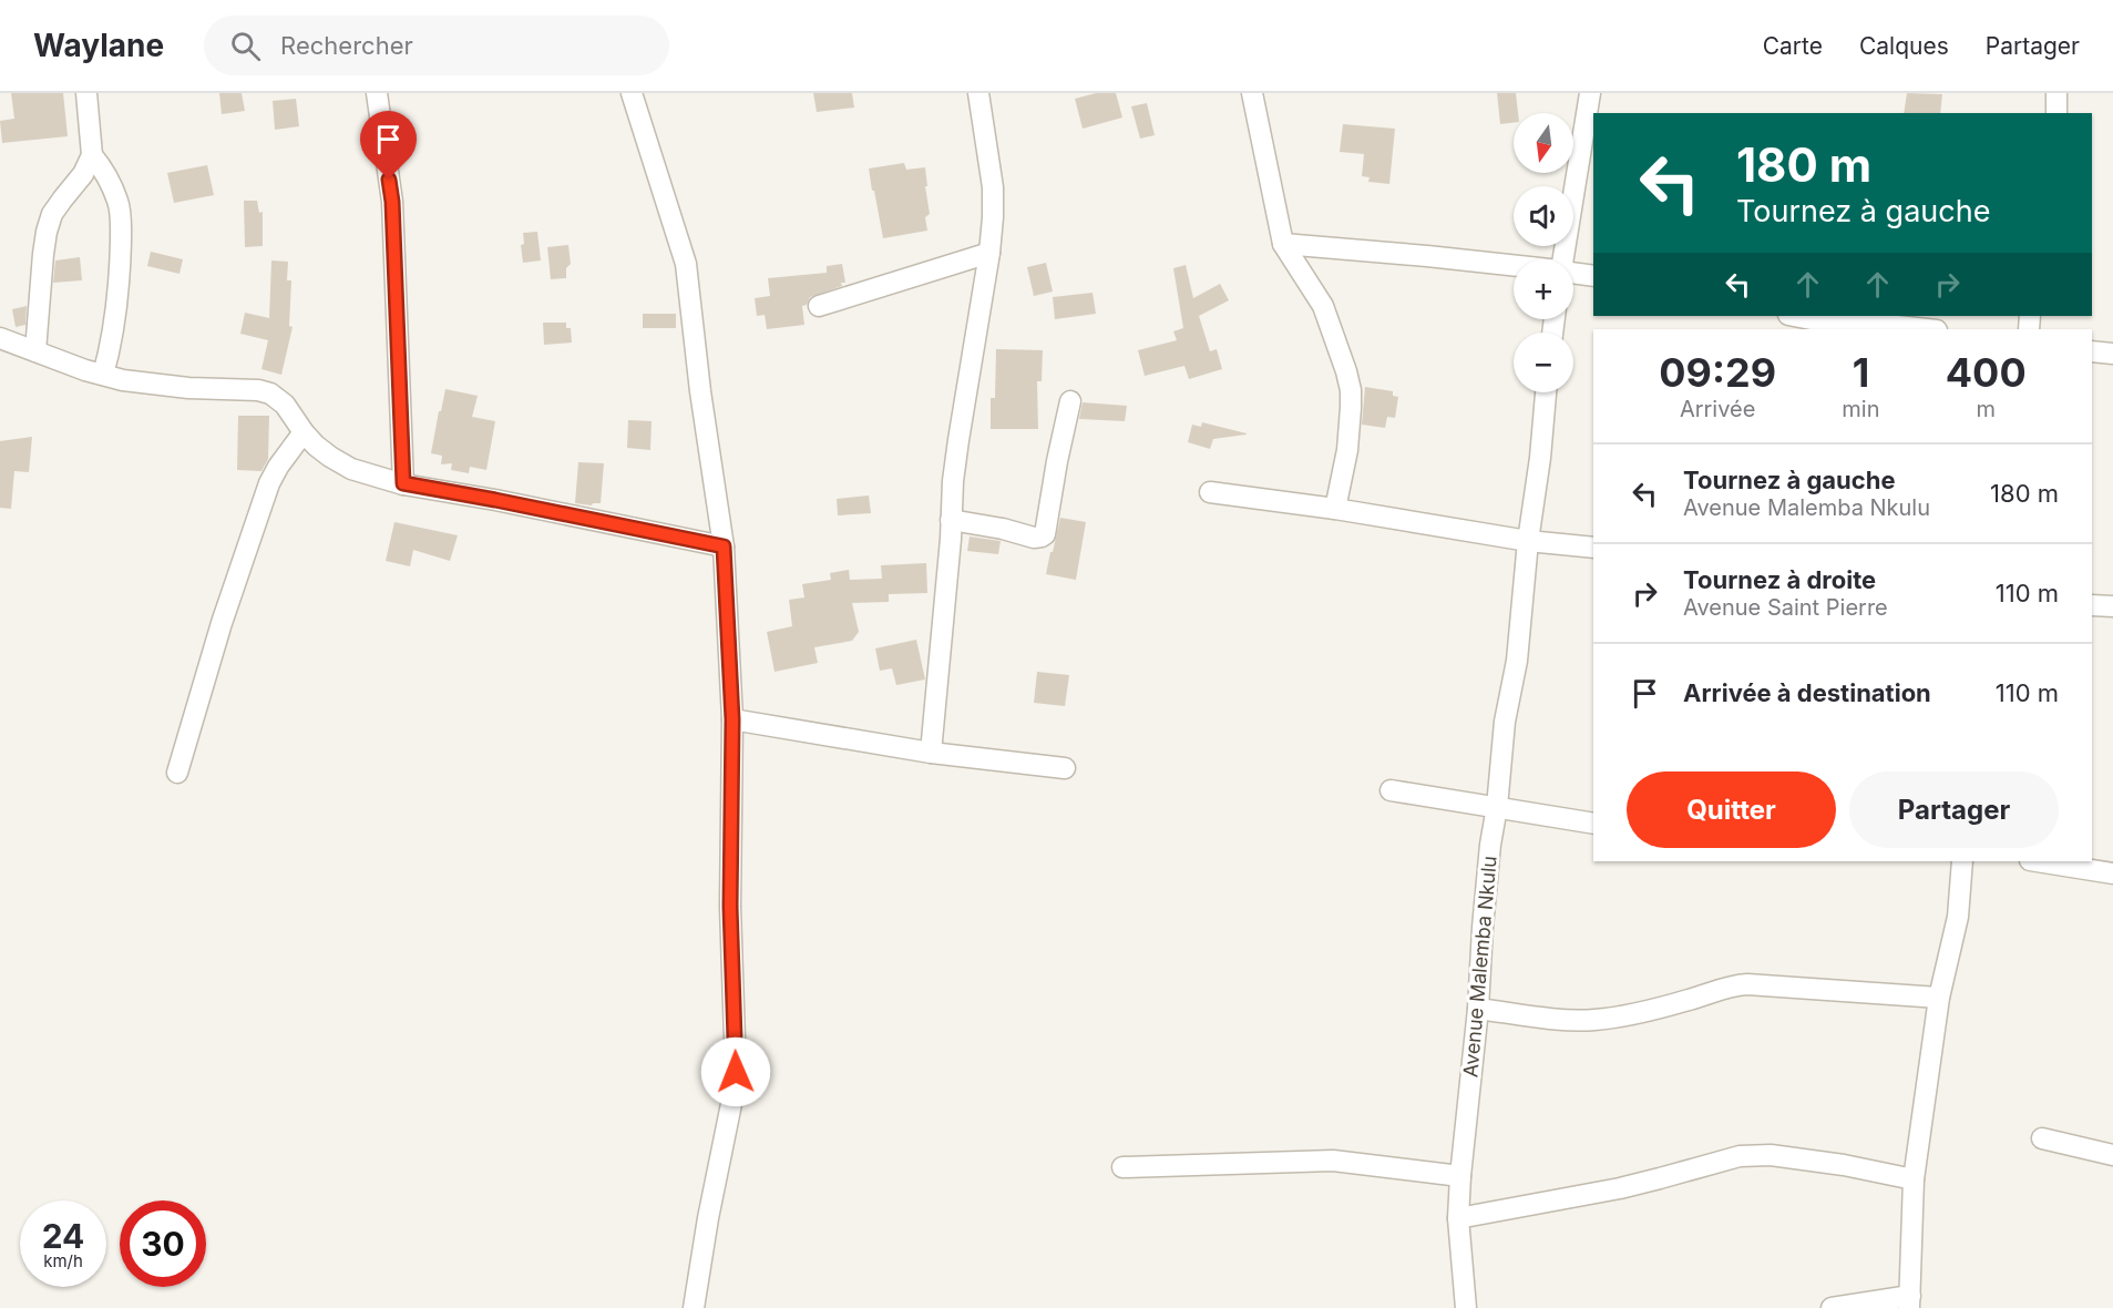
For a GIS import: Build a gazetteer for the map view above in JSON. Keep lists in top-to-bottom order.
{
  "streets": {
    "street": ["Avenue Malemba Nkulu"]
  },
  "north": "bottom",
  "page": {
    "header": "Waylane",
    "search": "Rechercher",
    "nav": ["Carte", "Calques", "Partager"],
    "map_buttons": ["+", "−"],
    "turn": ["180 m", "Tournez à gauche"],
    "eta": [
      "09:29",
      "Arrivée",
      "1",
      "min",
      "400",
      "m"
    ],
    "list": [
      {
        "name": "Tournez à gauche",
        "note": "Avenue Malemba Nkulu",
        "value": "180 m"
      },
      {
        "name": "Tournez à droite",
        "note": "Avenue Saint Pierre",
        "value": "110 m"
      },
      {
        "name": "Arrivée à destination",
        "value": "110 m"
      }
    ],
    "buttons": ["Quitter", "Partager"],
    "speed": "24 km/h",
    "limit": "30"
  }
}
